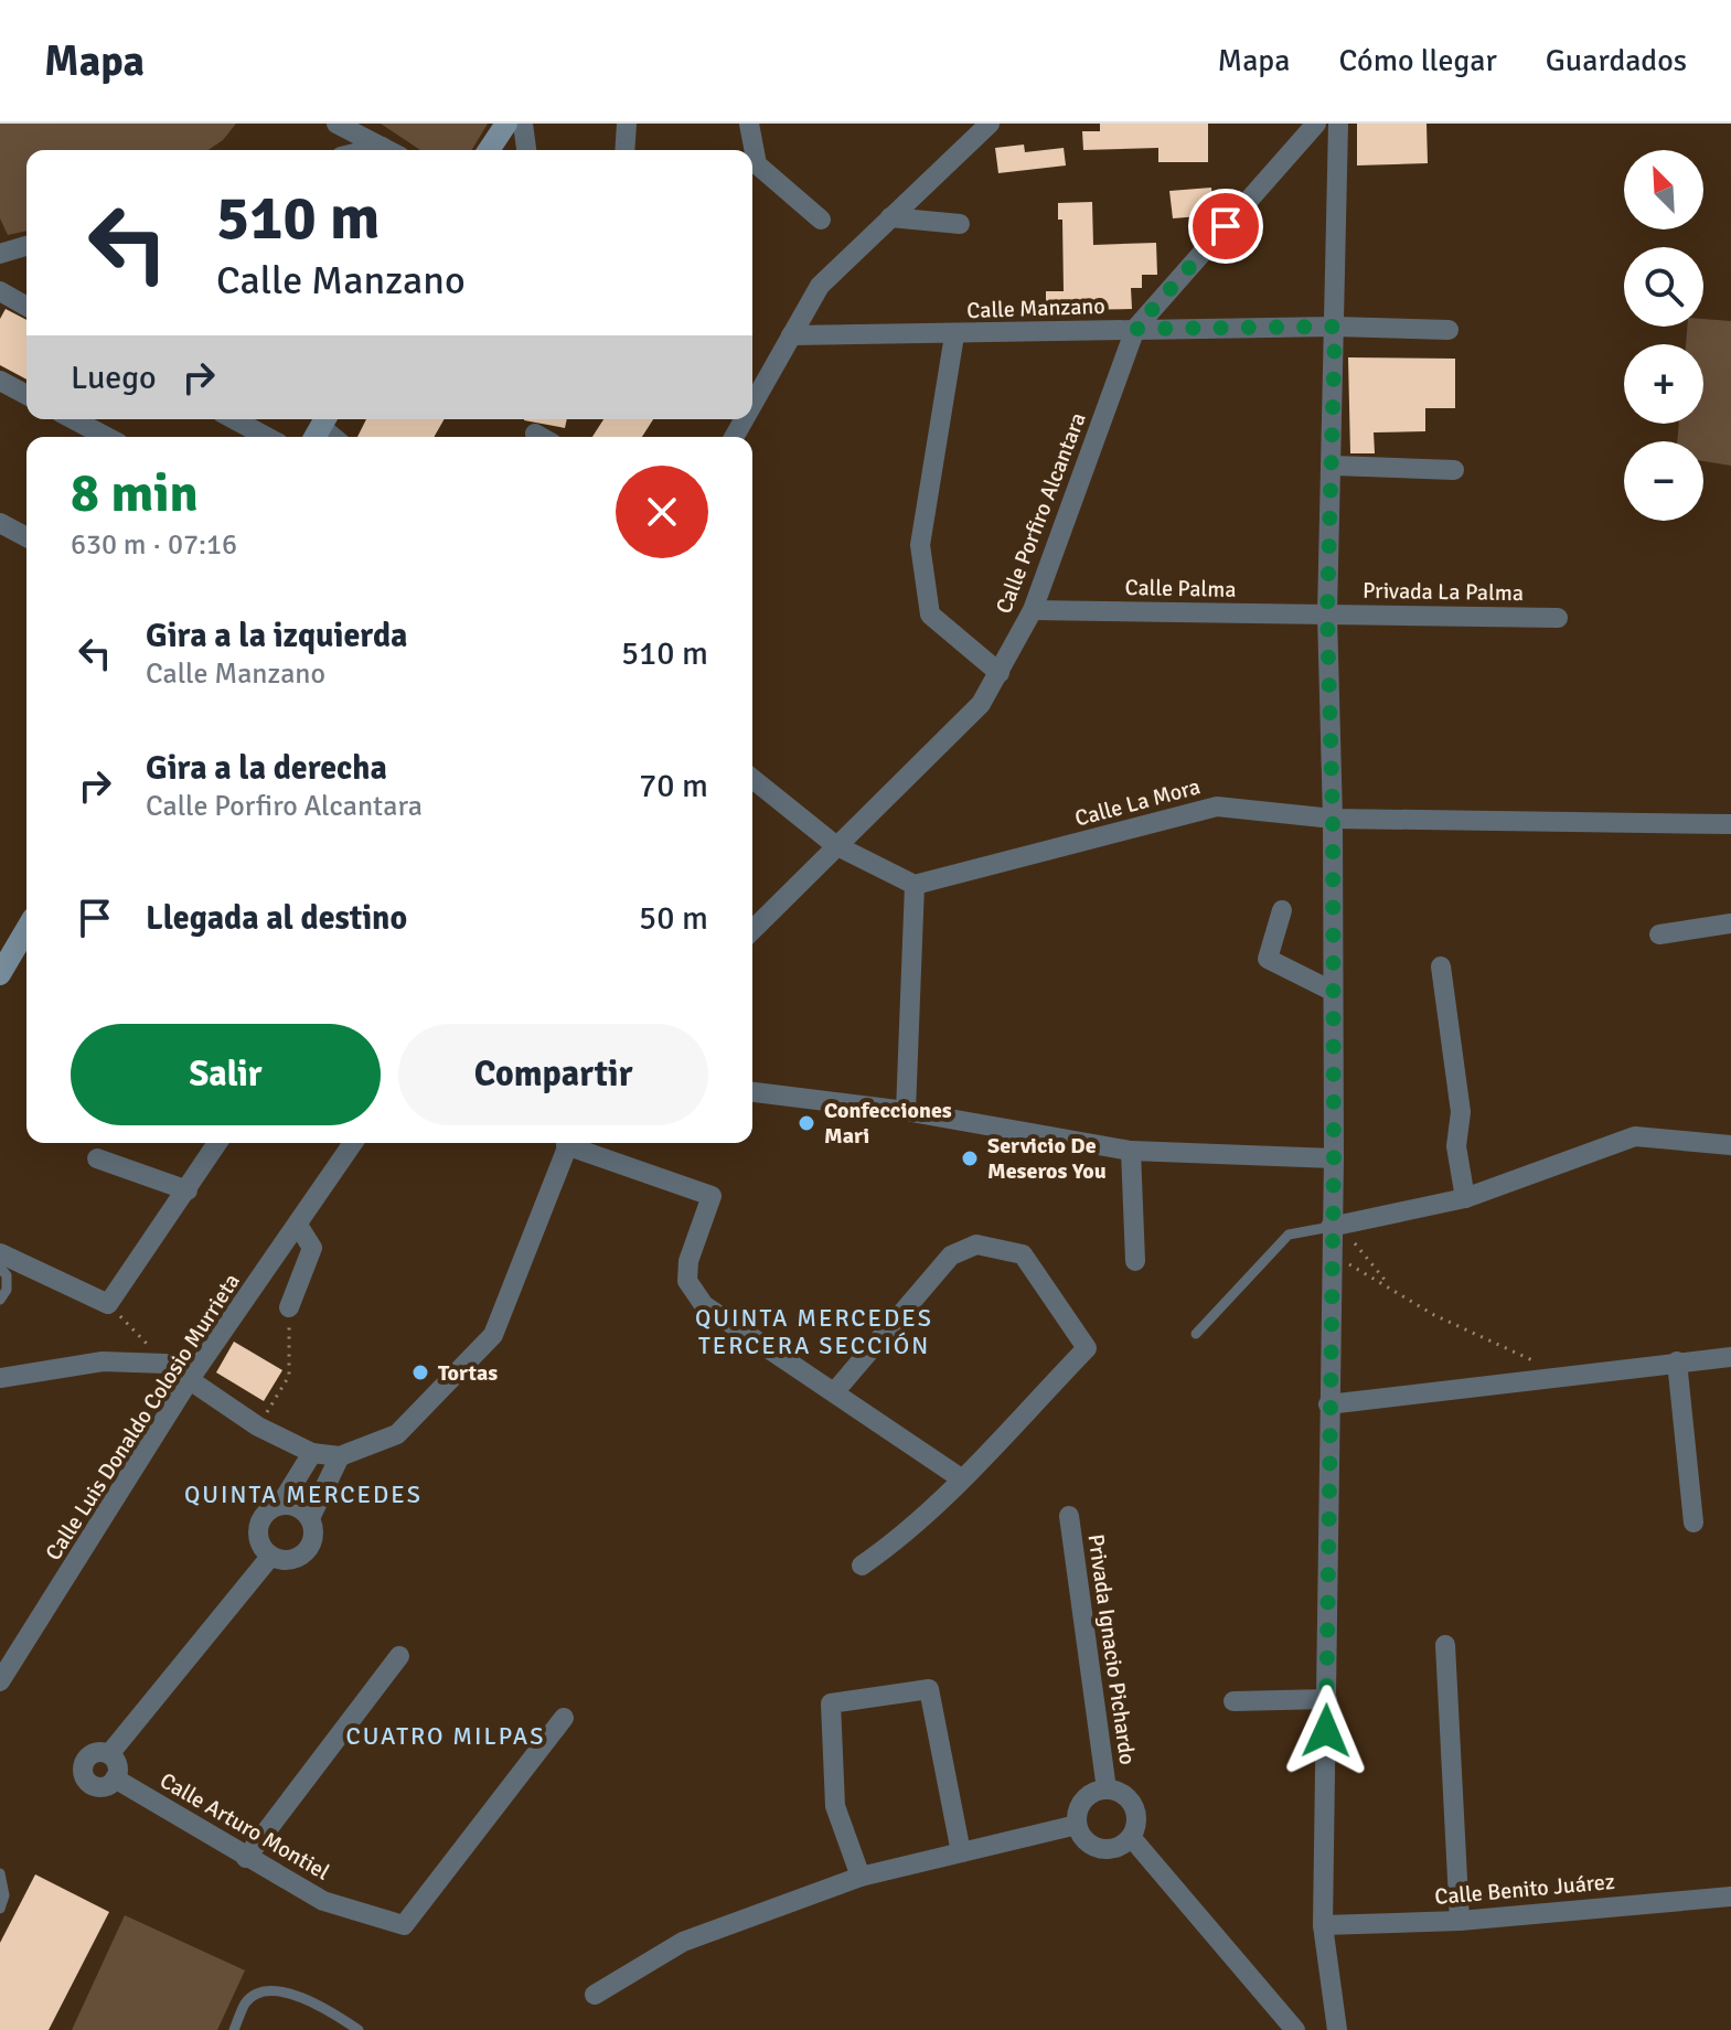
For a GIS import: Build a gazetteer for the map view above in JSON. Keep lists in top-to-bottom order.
{
  "streets": {
    "street": [
      "Calle Manzano",
      "Calle Porfiro Alcantara",
      "Calle Palma",
      "Privada La Palma",
      "Calle La Mora",
      "Calle Luis Donaldo Colosio Murrieta",
      "Privada Ignacio Pichardo",
      "Calle Arturo Montiel",
      "Calle Benito Juárez"
    ]
  },
  "crossings": [
    ["Calle Manzano", "Calle Porfiro Alcantara"],
    ["Calle Porfiro Alcantara", "Calle Palma"],
    ["Calle Palma", "Privada La Palma"]
  ],
  "districts": ["QUINTA MERCEDES TERCERA SECCIÓN", "QUINTA MERCEDES", "CUATRO MILPAS"],
  "places": ["Confecciones Mari", "Servicio De Meseros You", "Tortas"],
  "north": "top left",
  "page": {
    "header": "Mapa",
    "nav": ["Mapa", "Cómo llegar", "Guardados"],
    "map_buttons": ["+", "−"],
    "turn": ["510 m", "Calle Manzano"],
    "then": "Luego",
    "heading": ["8 min", "630 m · 07:16"],
    "list": [
      {
        "name": "Gira a la izquierda",
        "note": "Calle Manzano",
        "value": "510 m"
      },
      {
        "name": "Gira a la derecha",
        "note": "Calle Porfiro Alcantara",
        "value": "70 m"
      },
      {
        "name": "Llegada al destino",
        "value": "50 m"
      }
    ],
    "buttons": ["Salir", "Compartir"]
  }
}
